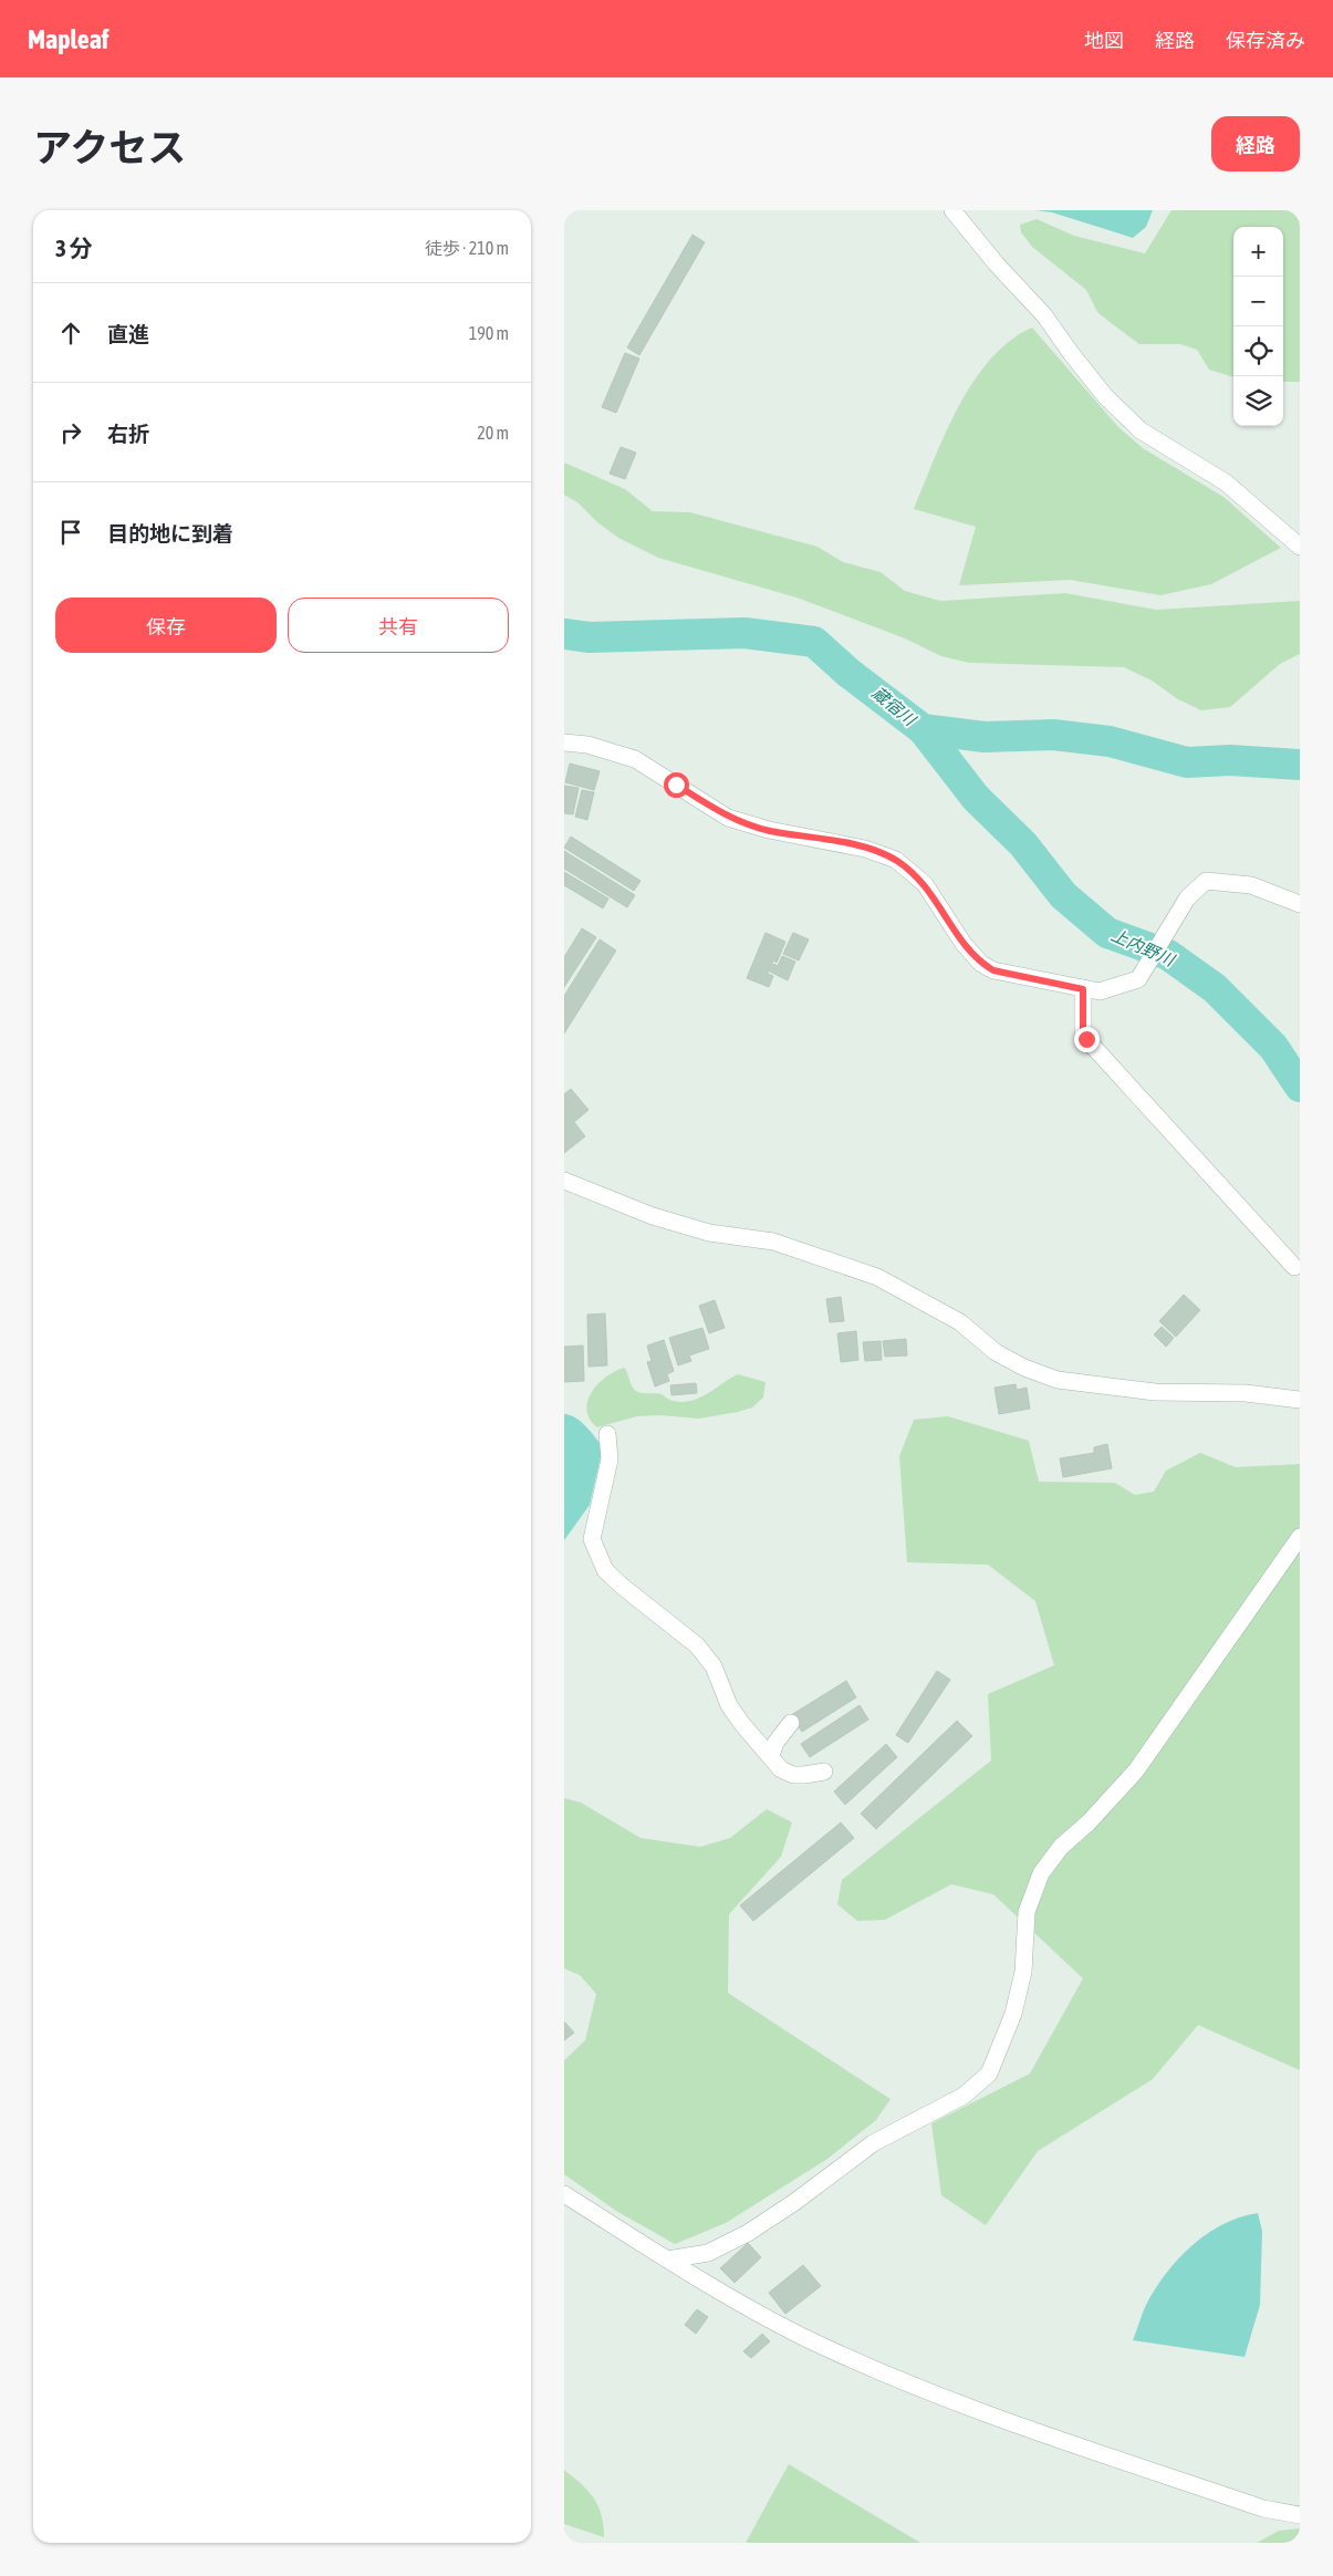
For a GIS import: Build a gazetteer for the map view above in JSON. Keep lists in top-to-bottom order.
{
  "water": ["蔵宿川", "上内野川"],
  "page": {
    "header": "Mapleaf",
    "nav": ["地図", "経路", "保存済み"],
    "title": "アクセス",
    "buttons": [
      "経路",
      ["保存", "共有"]
    ],
    "heading": ["3 分", "徒歩 · 210 m"],
    "map_buttons": ["+", "−"],
    "list": [
      ["直進", "190 m"],
      ["右折", "20 m"],
      "目的地に到着"
    ]
  }
}
